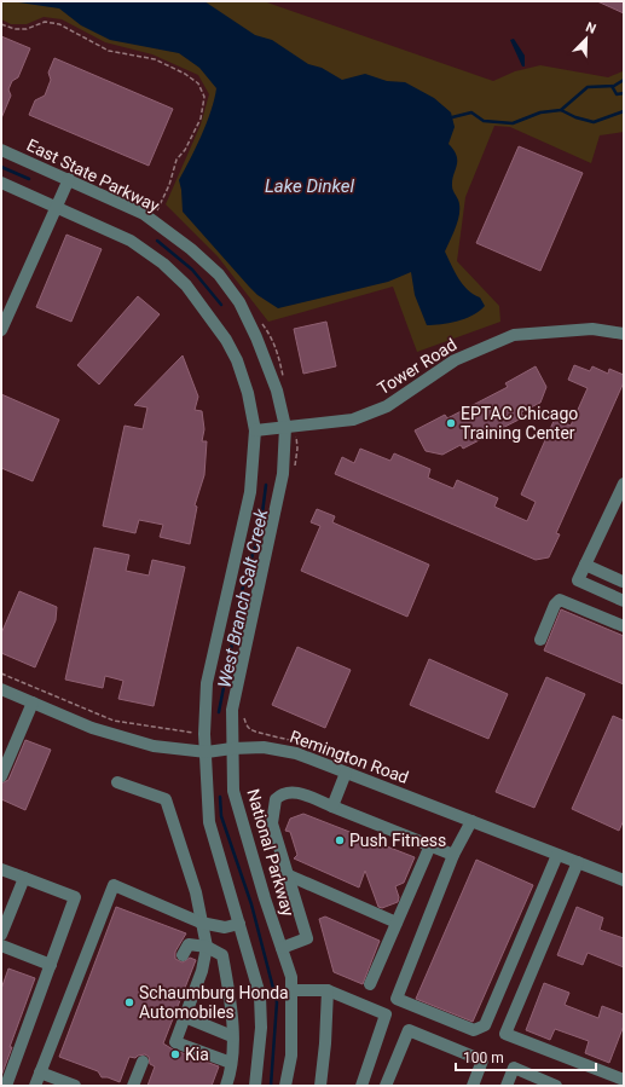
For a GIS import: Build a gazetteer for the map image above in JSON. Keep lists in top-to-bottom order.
{
  "streets": {
    "street": [
      "East State Parkway",
      "Tower Road",
      "Remington Road",
      "National Parkway"
    ]
  },
  "crossings": [
    ["East State Parkway", "Tower Road"],
    ["East State Parkway", "National Parkway"],
    ["Tower Road", "National Parkway"],
    ["Remington Road", "National Parkway"]
  ],
  "water": ["Lake Dinkel", "West Branch Salt Creek"],
  "places": [
    "EPTAC Chicago Training Center",
    "Push Fitness",
    "Schaumburg Honda Automobiles",
    "Kia"
  ],
  "scale_bar": "100 m",
  "north": "top right"
}
